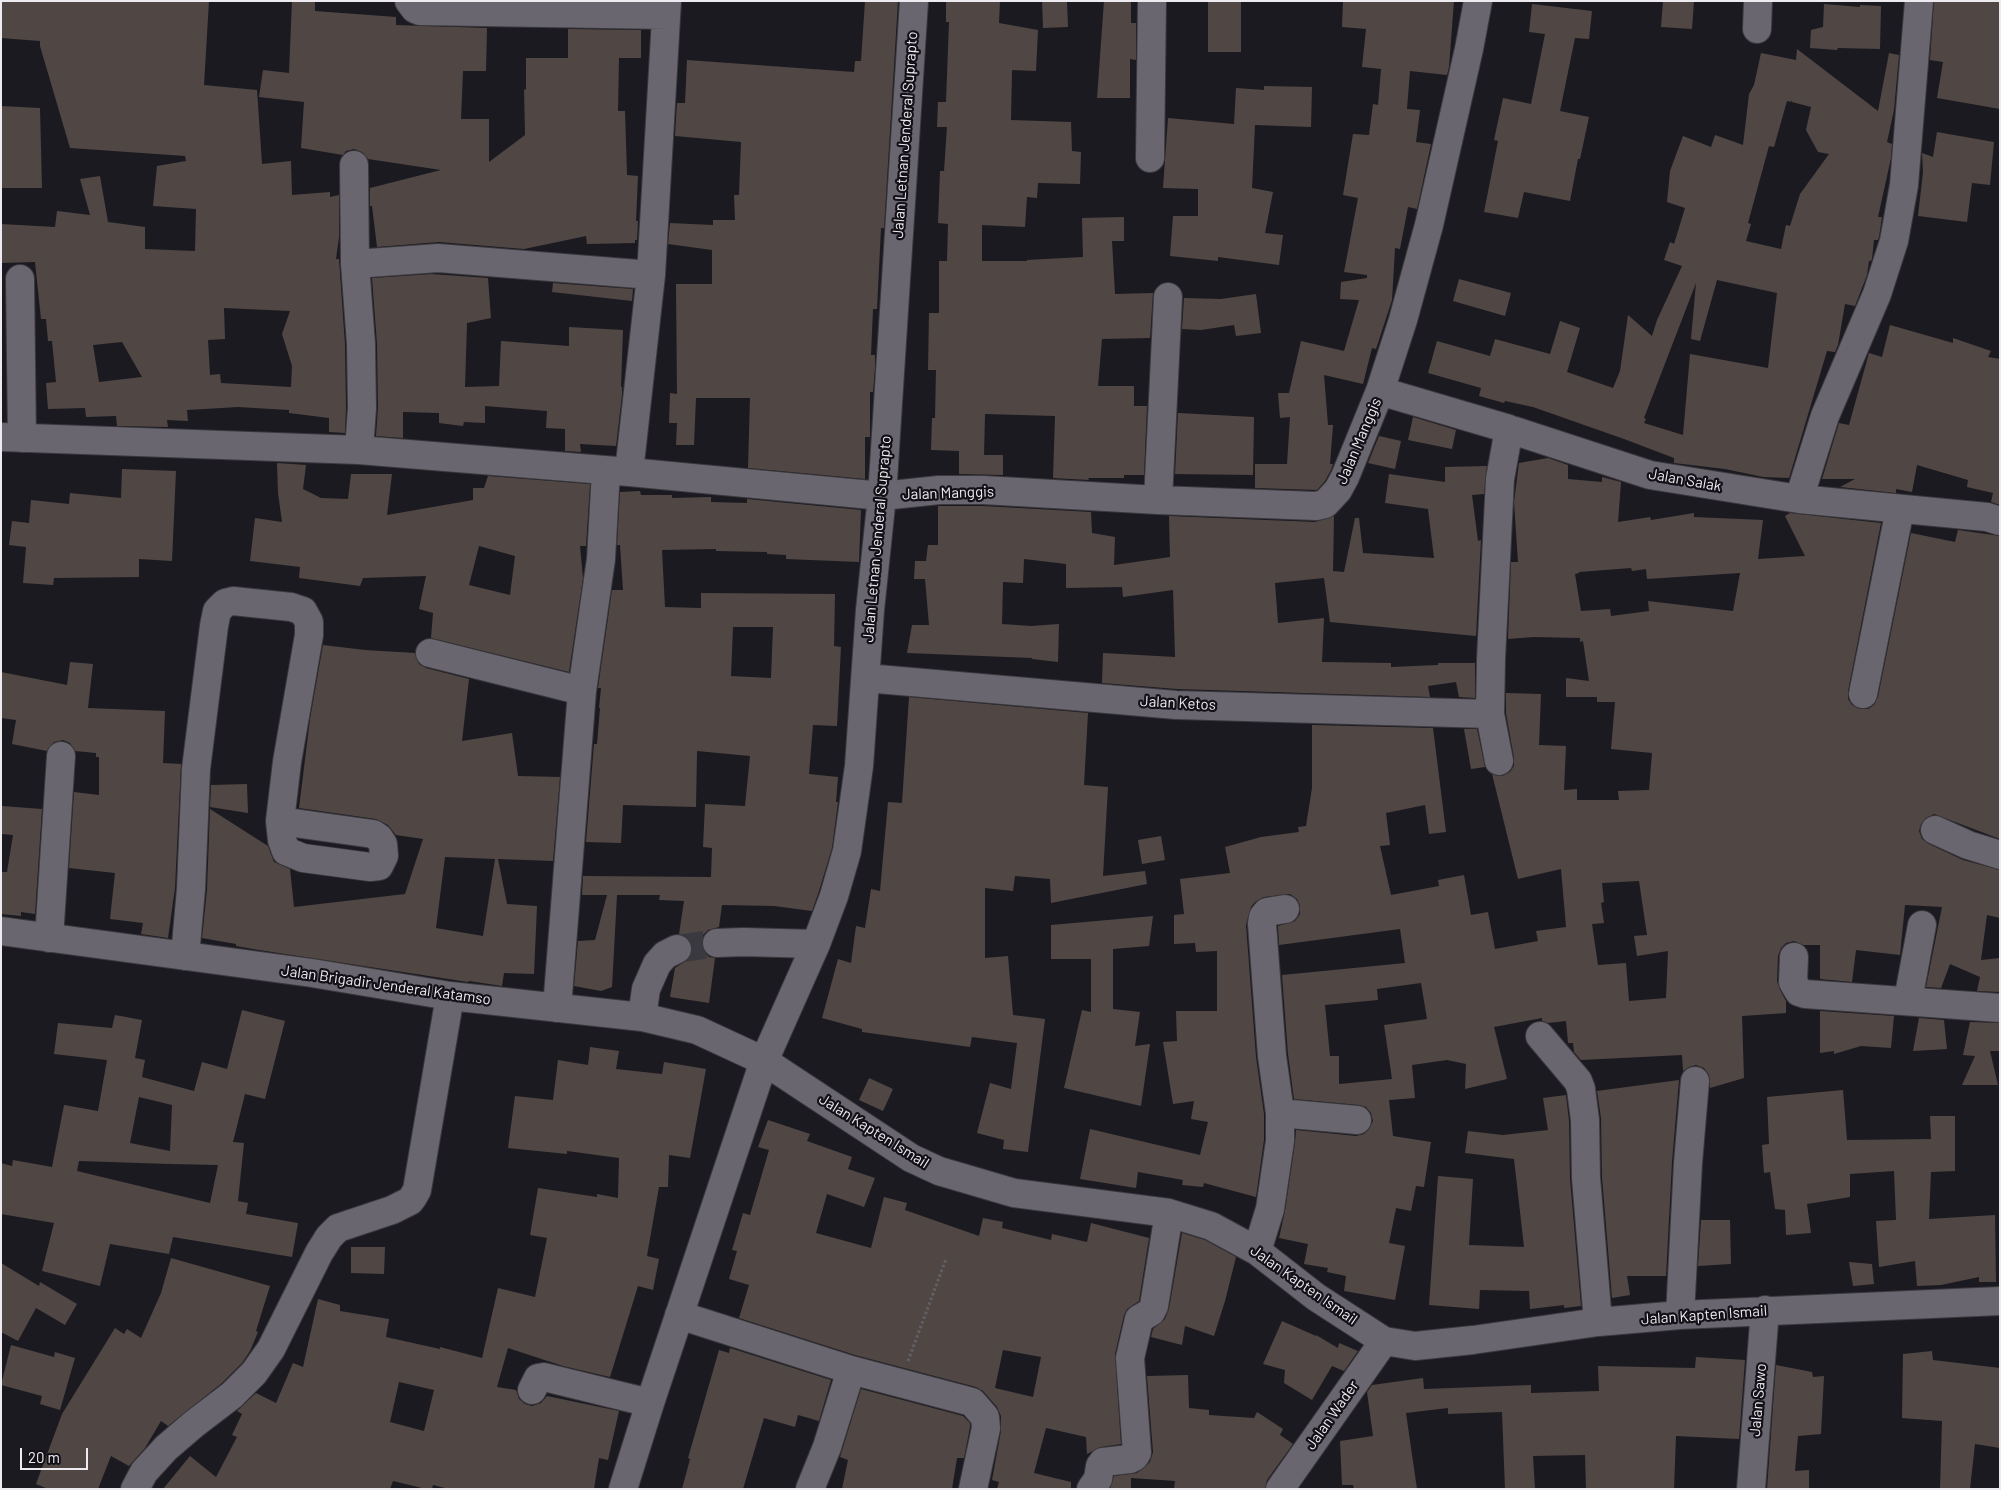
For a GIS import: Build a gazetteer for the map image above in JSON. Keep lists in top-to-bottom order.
{
  "streets": {
    "street": [
      "Jalan Letnan Jenderal Suprapto",
      "Jalan Manggis",
      "Jalan Salak",
      "Jalan Ketos",
      "Jalan Brigadir Jenderal Katamso",
      "Jalan Kapten Ismail",
      "Jalan Sawo",
      "Jalan Wader"
    ]
  },
  "crossings": [
    ["Jalan Letnan Jenderal Suprapto", "Jalan Manggis"],
    ["Jalan Letnan Jenderal Suprapto", "Jalan Ketos"],
    ["Jalan Letnan Jenderal Suprapto", "Jalan Brigadir Jenderal Katamso"],
    ["Jalan Letnan Jenderal Suprapto", "Jalan Kapten Ismail"],
    ["Jalan Manggis", "Jalan Salak"],
    ["Jalan Brigadir Jenderal Katamso", "Jalan Kapten Ismail"],
    ["Jalan Kapten Ismail", "Jalan Sawo"],
    ["Jalan Kapten Ismail", "Jalan Wader"]
  ],
  "scale_bar": "20 m"
}
